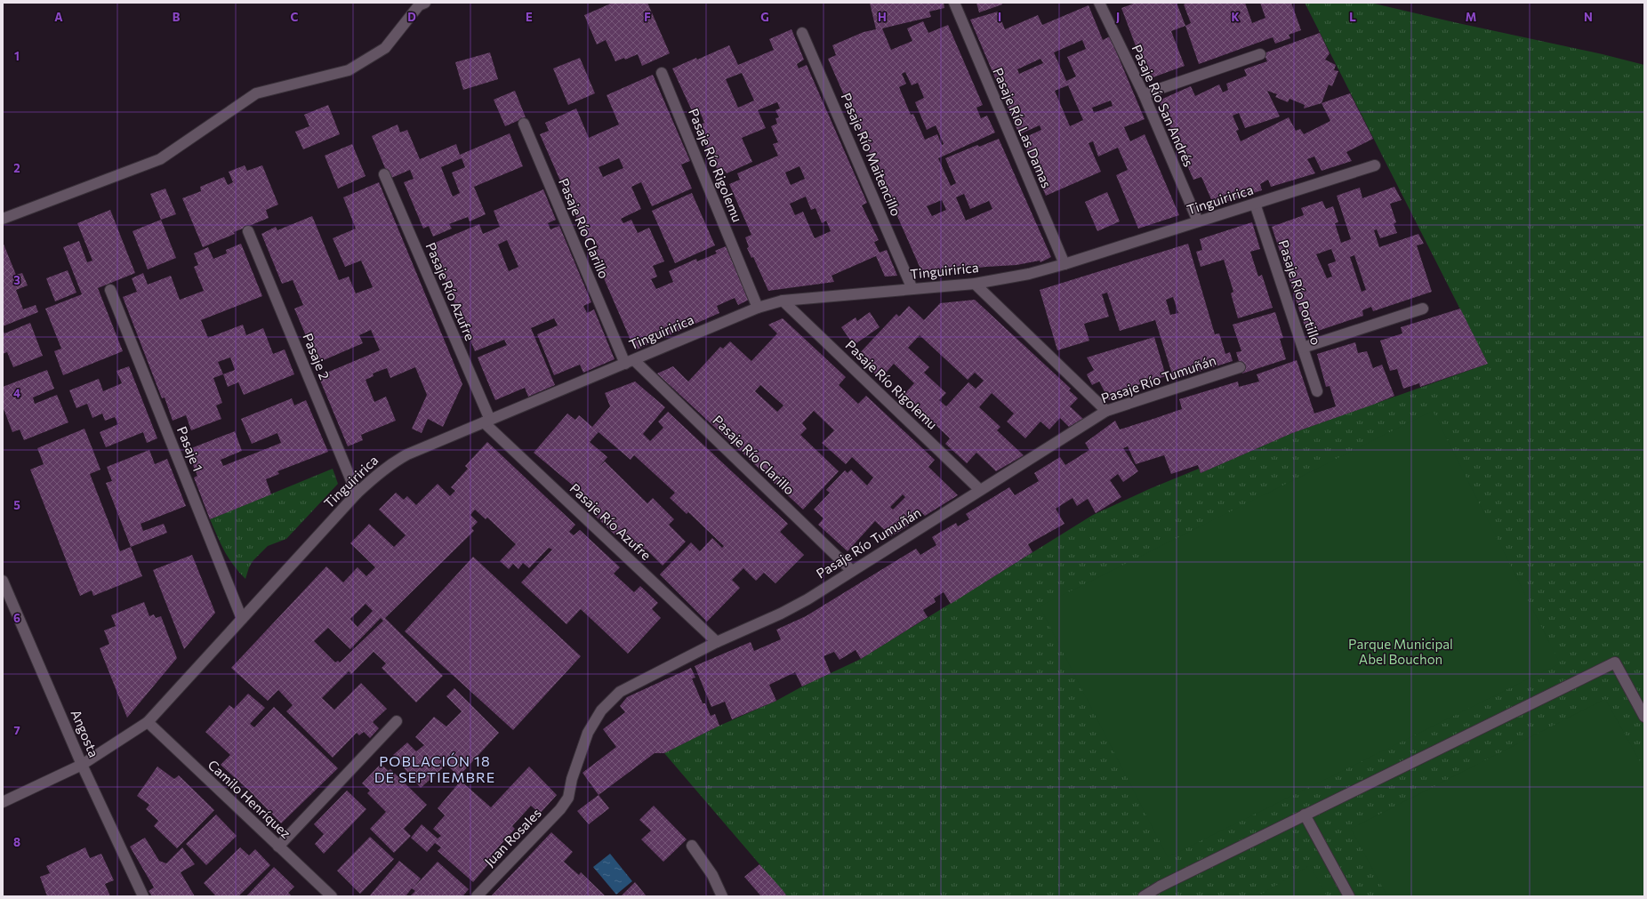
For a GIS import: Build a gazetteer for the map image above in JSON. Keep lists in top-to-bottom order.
{
  "streets": {
    "street": [
      "Pasaje Río San Andrés",
      "Pasaje Río Las Damas",
      "Pasaje Río Maitencillo",
      "Pasaje Río Rigolemu",
      "Tinguiririca",
      "Pasaje Río Clarillo",
      "Pasaje Río Azufre",
      "Pasaje Río Portillo",
      "Pasaje 2",
      "Pasaje Río Tumuñán",
      "Pasaje 1",
      "Angosta",
      "Camilo Henríquez",
      "Juan Rosales"
    ]
  },
  "crossings": [
    ["Pasaje Río San Andrés", "Tinguiririca"],
    ["Pasaje Río Las Damas", "Tinguiririca"],
    ["Pasaje Río Maitencillo", "Tinguiririca"],
    ["Pasaje Río Rigolemu", "Tinguiririca"],
    ["Pasaje Río Rigolemu", "Pasaje Río Tumuñán"],
    ["Tinguiririca", "Pasaje Río Clarillo"],
    ["Tinguiririca", "Pasaje Río Azufre"],
    ["Tinguiririca", "Pasaje Río Portillo"],
    ["Tinguiririca", "Pasaje 2"],
    ["Tinguiririca", "Pasaje 1"],
    ["Tinguiririca", "Angosta"],
    ["Tinguiririca", "Camilo Henríquez"],
    ["Pasaje Río Clarillo", "Pasaje Río Tumuñán"],
    ["Pasaje Río Azufre", "Pasaje Río Tumuñán"],
    ["Pasaje Río Tumuñán", "Juan Rosales"]
  ],
  "districts": ["POBLACIÓN 18 DE SEPTIEMBRE"],
  "parks": ["Parque Municipal Abel Bouchon"],
  "grid": {
    "columns": [
      "A",
      "B",
      "C",
      "D",
      "E",
      "F",
      "G",
      "H",
      "I",
      "J",
      "K",
      "L",
      "M",
      "N"
    ],
    "rows": [
      "1",
      "2",
      "3",
      "4",
      "5",
      "6",
      "7",
      "8"
    ]
  }
}
